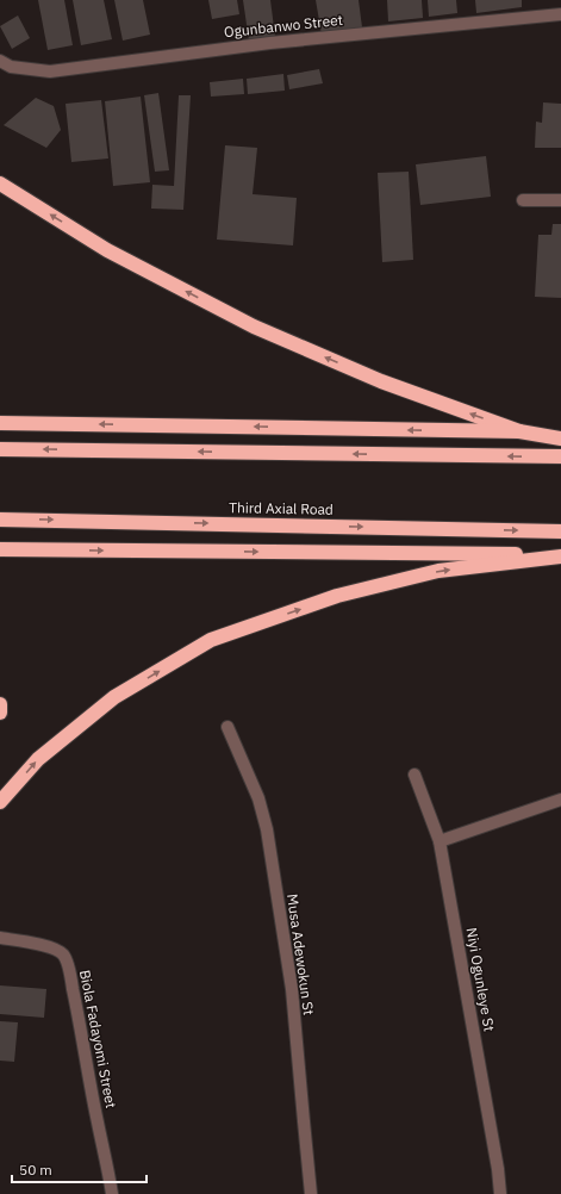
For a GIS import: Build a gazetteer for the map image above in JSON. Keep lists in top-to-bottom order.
{
  "streets": {
    "highway": ["Third Axial Road"],
    "street": [
      "Ogunbanwo Street",
      "Musa Adewokun St",
      "Niyi Ogunleye St",
      "Biola Fadayomi Street"
    ]
  },
  "scale_bar": "50 m"
}
